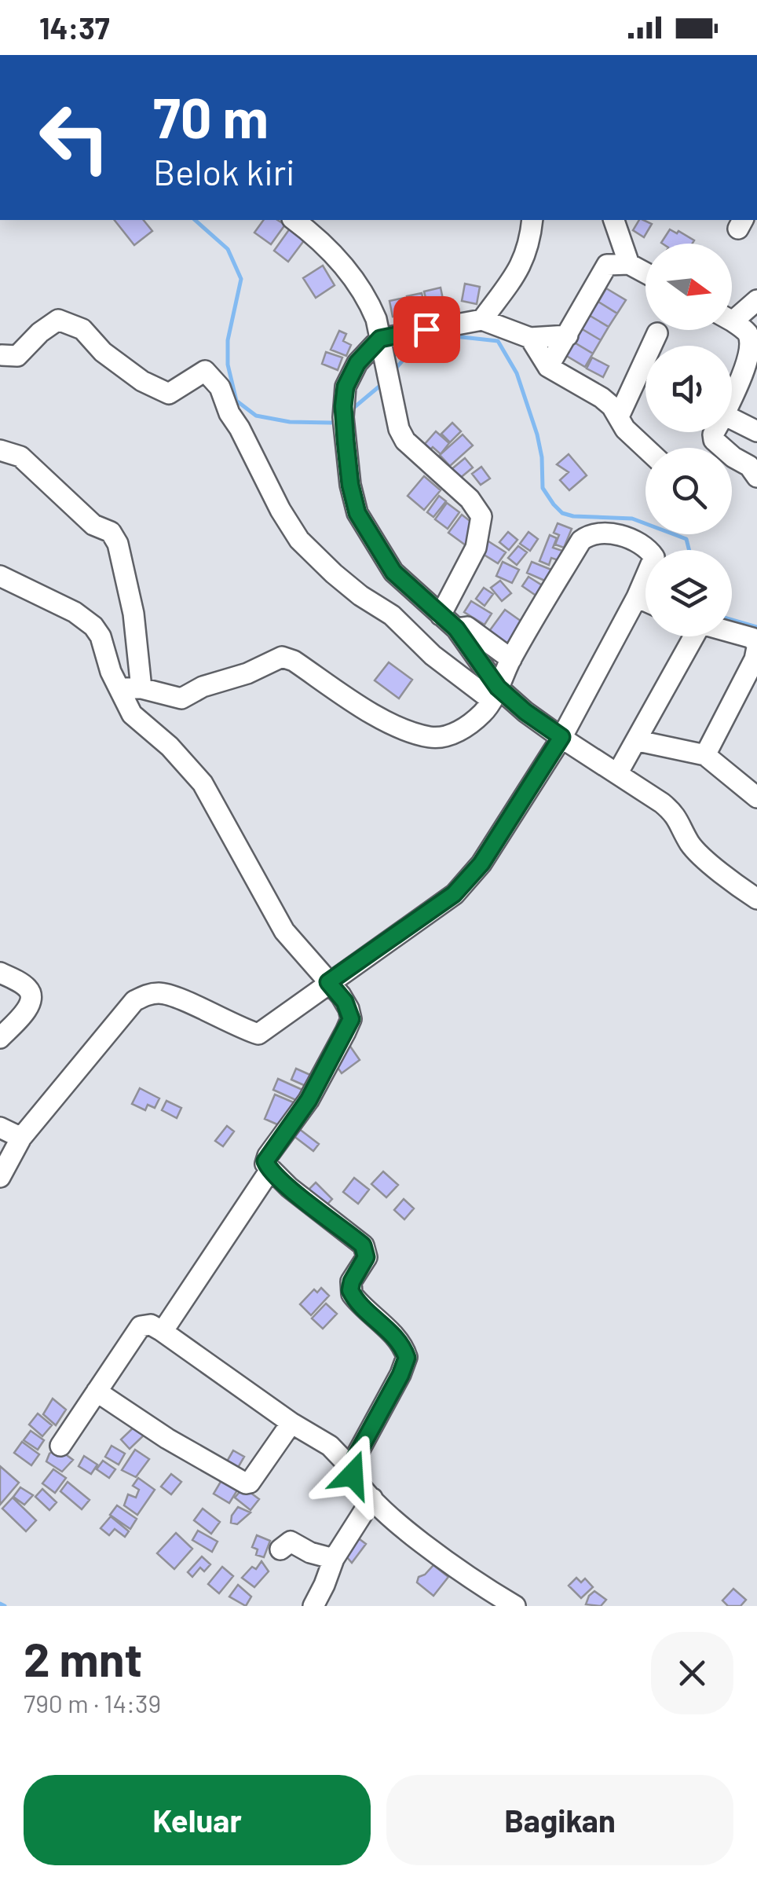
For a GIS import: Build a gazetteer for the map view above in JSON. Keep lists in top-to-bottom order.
{
  "north": "right",
  "page": {
    "status": "14:37",
    "turn": ["70 m", "Belok kiri"],
    "heading": ["2 mnt", "790 m · 14:39"],
    "buttons": ["Keluar", "Bagikan"]
  }
}
